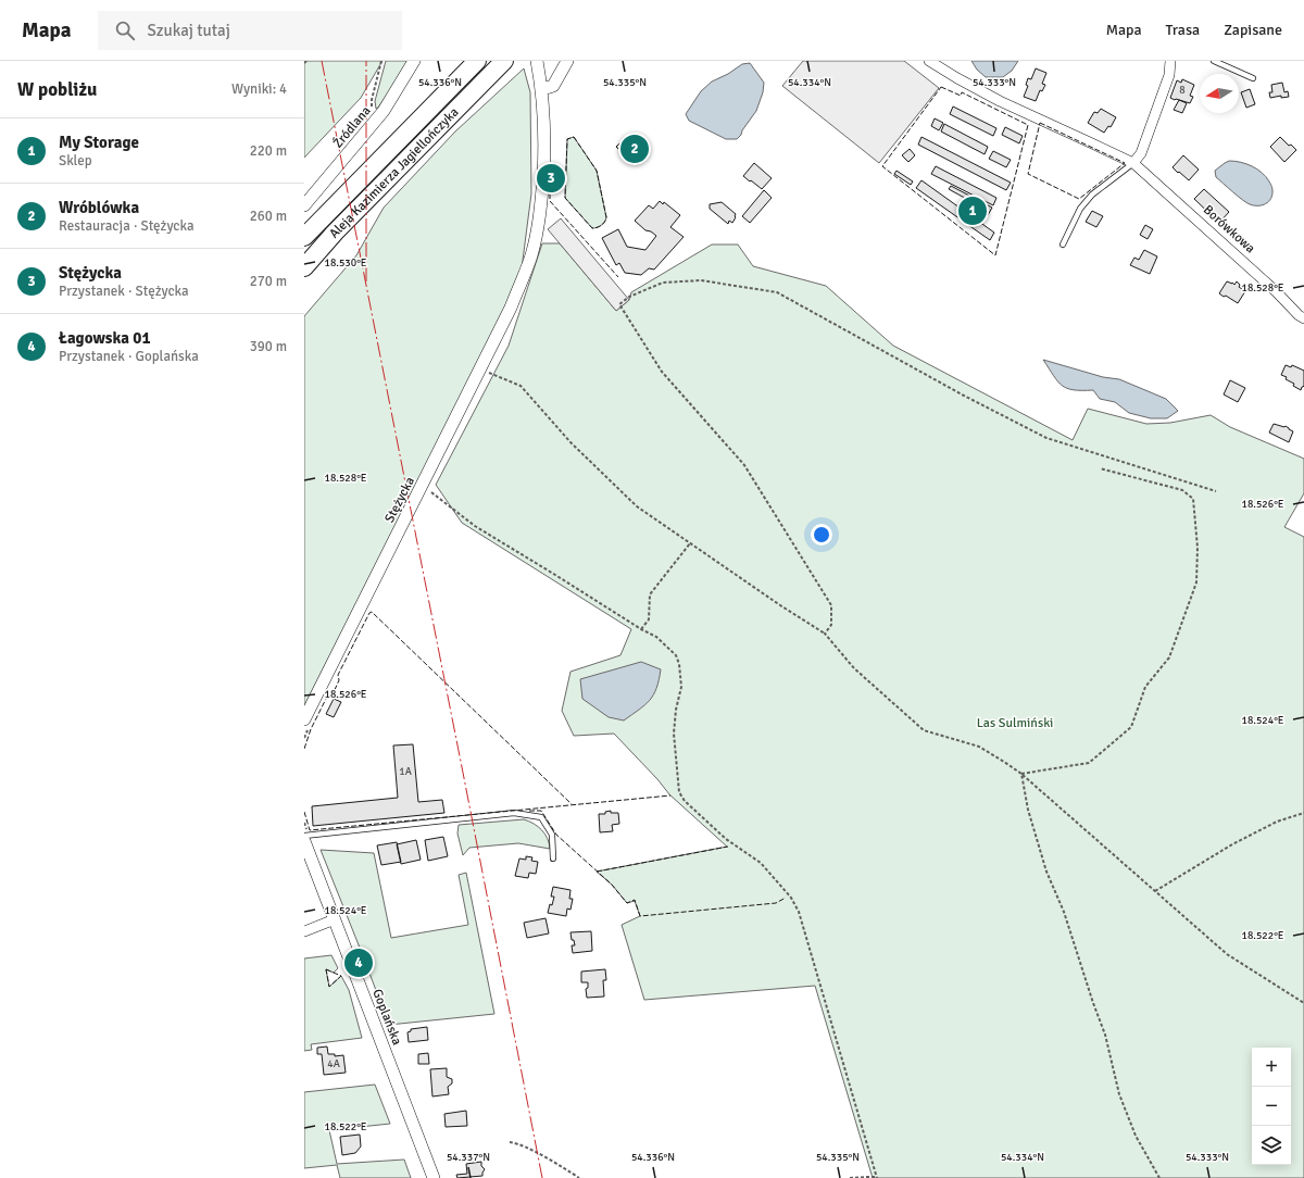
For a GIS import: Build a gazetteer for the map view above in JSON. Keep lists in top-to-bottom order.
{
  "streets": {
    "highway": ["Aleja Kazimierza Jagiellończyka"],
    "street": [
      "Źródlana",
      "Borówkowa",
      "Stężycka",
      "Goplańska"
    ]
  },
  "parks": ["Las Sulmiński"],
  "house_numbers": ["8", "1A", "4A"],
  "north": "left",
  "page": {
    "header": "Mapa",
    "search": "Szukaj tutaj",
    "nav": ["Mapa", "Trasa", "Zapisane"],
    "heading": ["W pobliżu", "Wyniki: 4"],
    "list": [
      {
        "mark": "1",
        "name": "My Storage",
        "note": "Sklep",
        "value": "220 m"
      },
      {
        "mark": "2",
        "name": "Wróblówka",
        "note": "Restauracja · Stężycka",
        "value": "260 m"
      },
      {
        "mark": "3",
        "name": "Stężycka",
        "note": "Przystanek · Stężycka",
        "value": "270 m"
      },
      {
        "mark": "4",
        "name": "Łagowska 01",
        "note": "Przystanek · Goplańska",
        "value": "390 m"
      }
    ],
    "pins": [
      "2",
      "3",
      "1",
      "4"
    ],
    "map_buttons": ["+", "−"]
  },
  "coordinates": [
    "54.336°N",
    "54.335°N",
    "54.334°N",
    "54.333°N",
    "18.530°E",
    "18.528°E",
    "18.526°E",
    "18.524°E",
    "18.522°E",
    "54.337°N"
  ]
}
